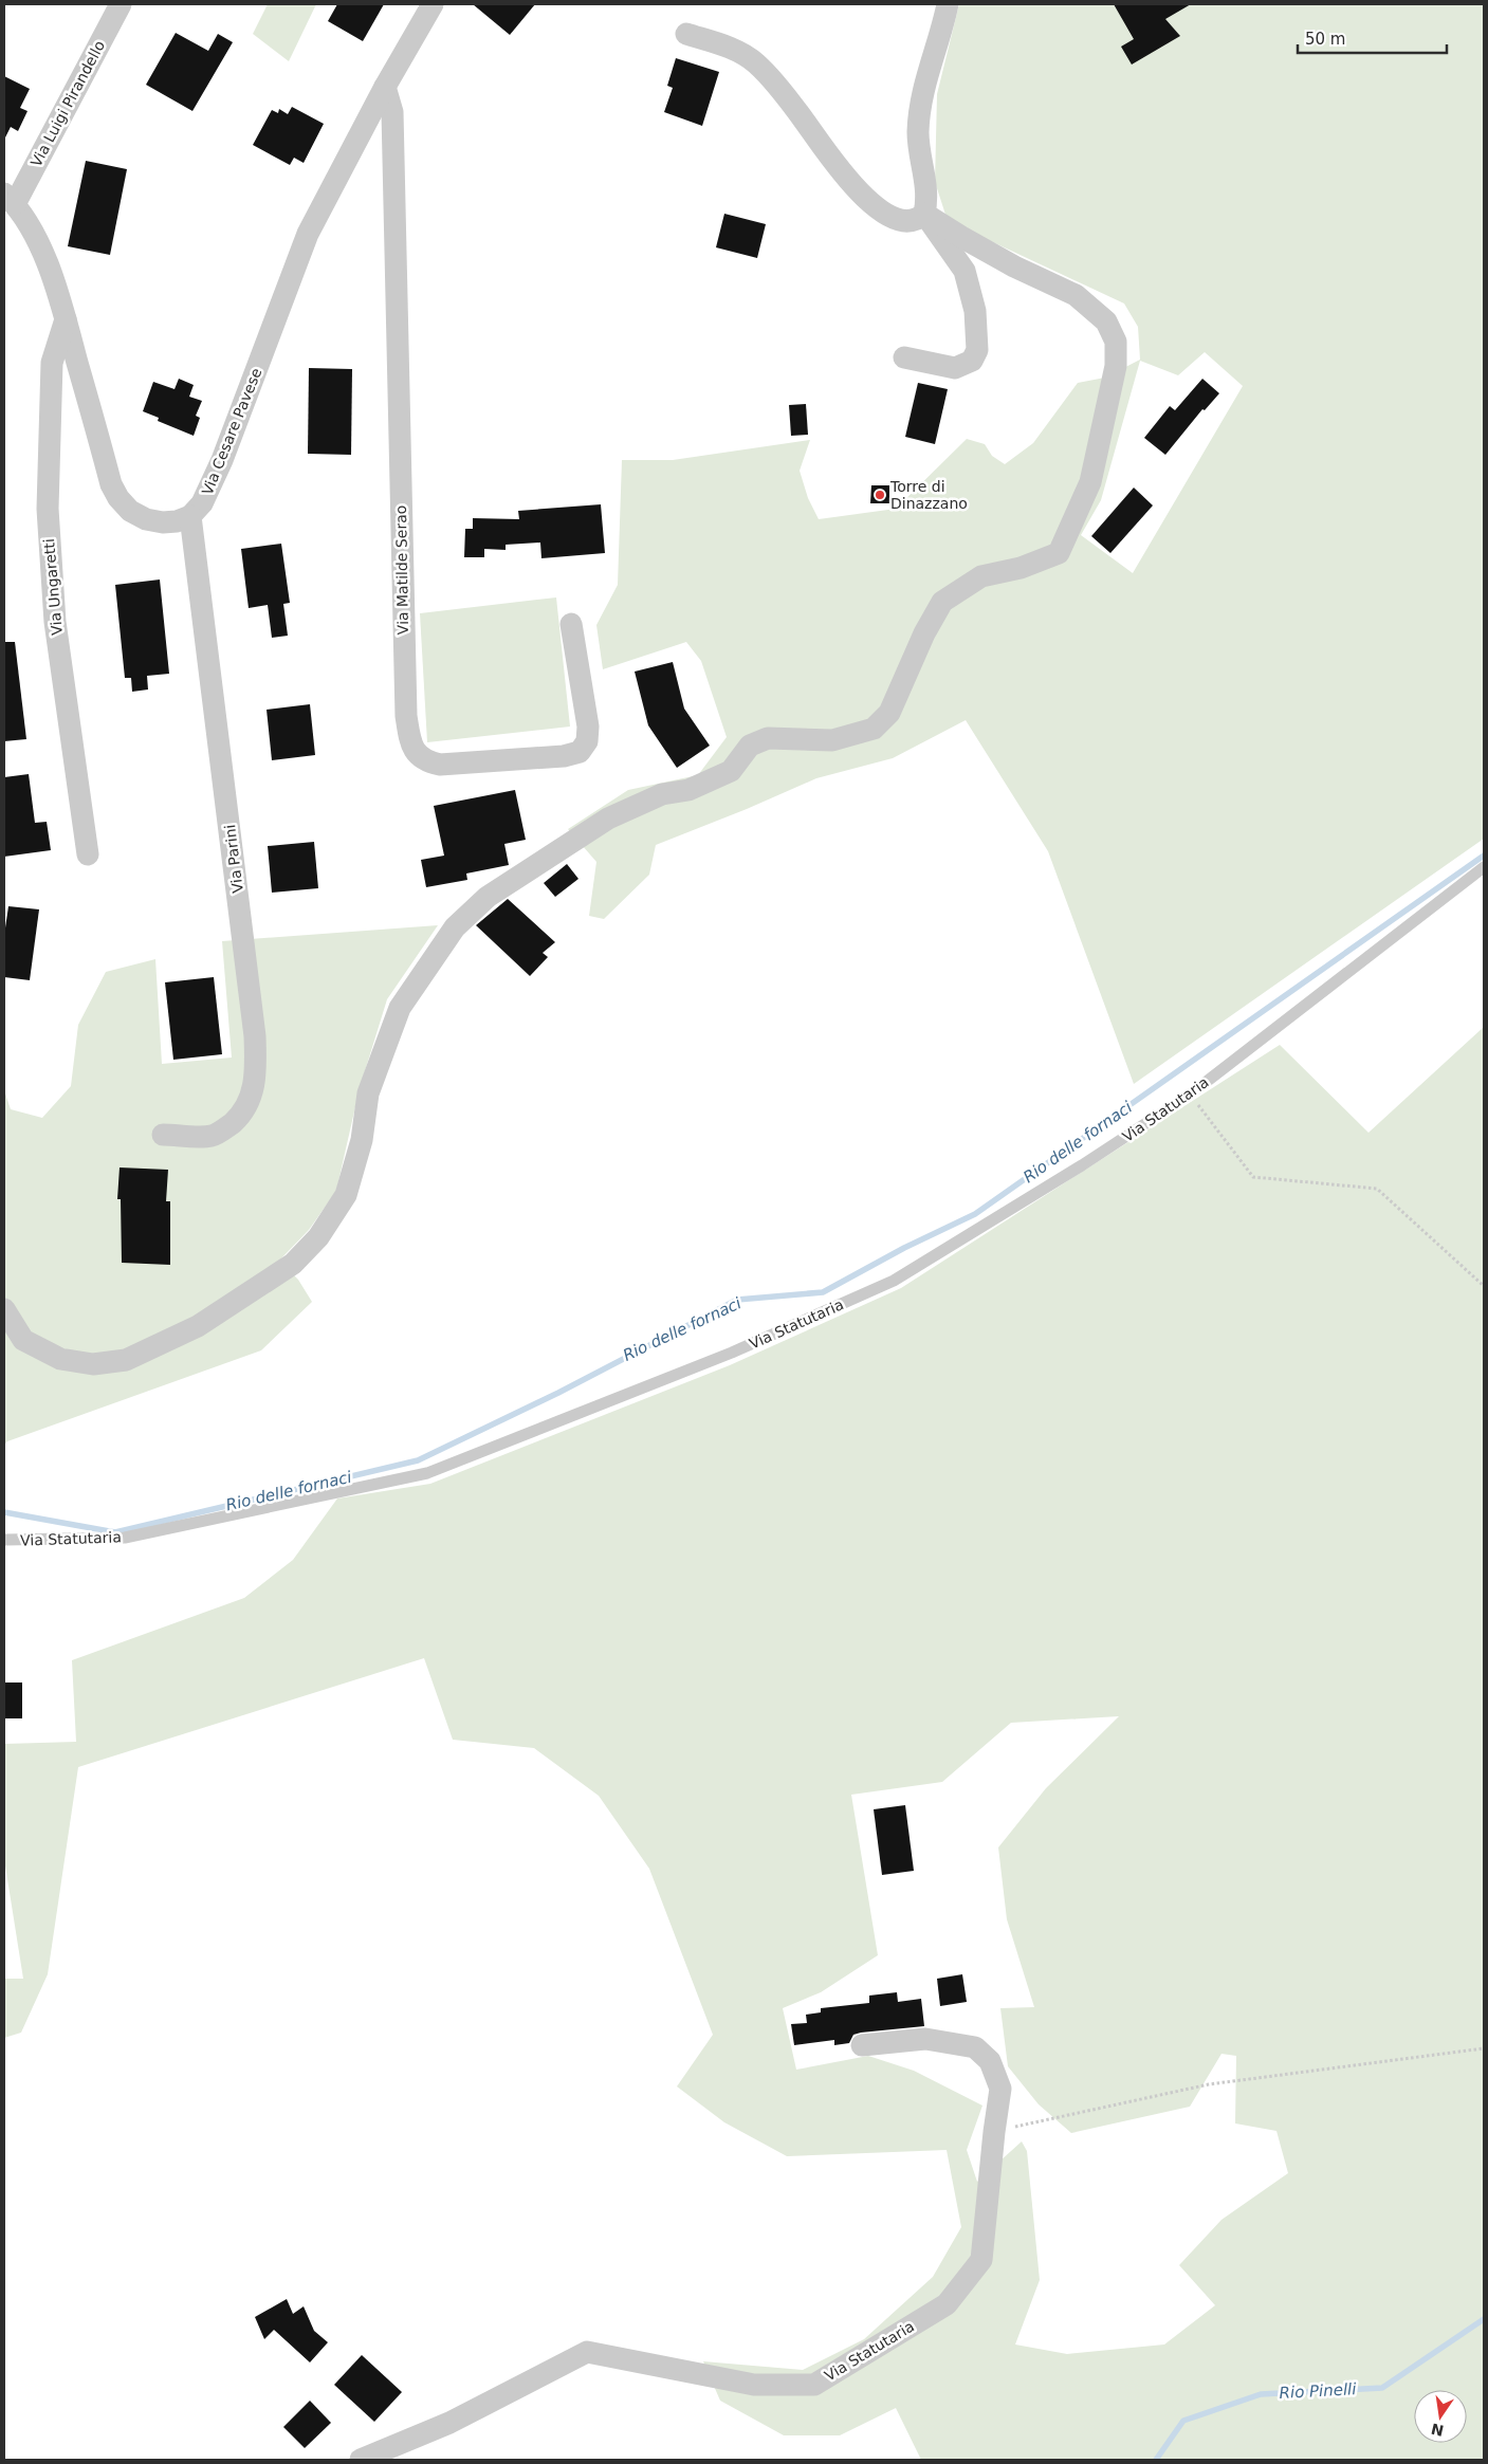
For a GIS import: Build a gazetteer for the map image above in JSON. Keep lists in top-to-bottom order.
{
  "streets": {
    "street": [
      "Via Luigi Pirandello",
      "Via Cesare Pavese",
      "Via Matilde Serao",
      "Via Ungaretti",
      "Via Parini",
      "Via Statutaria"
    ]
  },
  "crossings": [
    ["Via Cesare Pavese", "Via Matilde Serao"],
    ["Via Cesare Pavese", "Via Parini"]
  ],
  "water": ["Rio delle fornaci", "Rio Pinelli"],
  "places": ["Torre di Dinazzano"],
  "scale_bar": "50 m",
  "north": "bottom"
}
